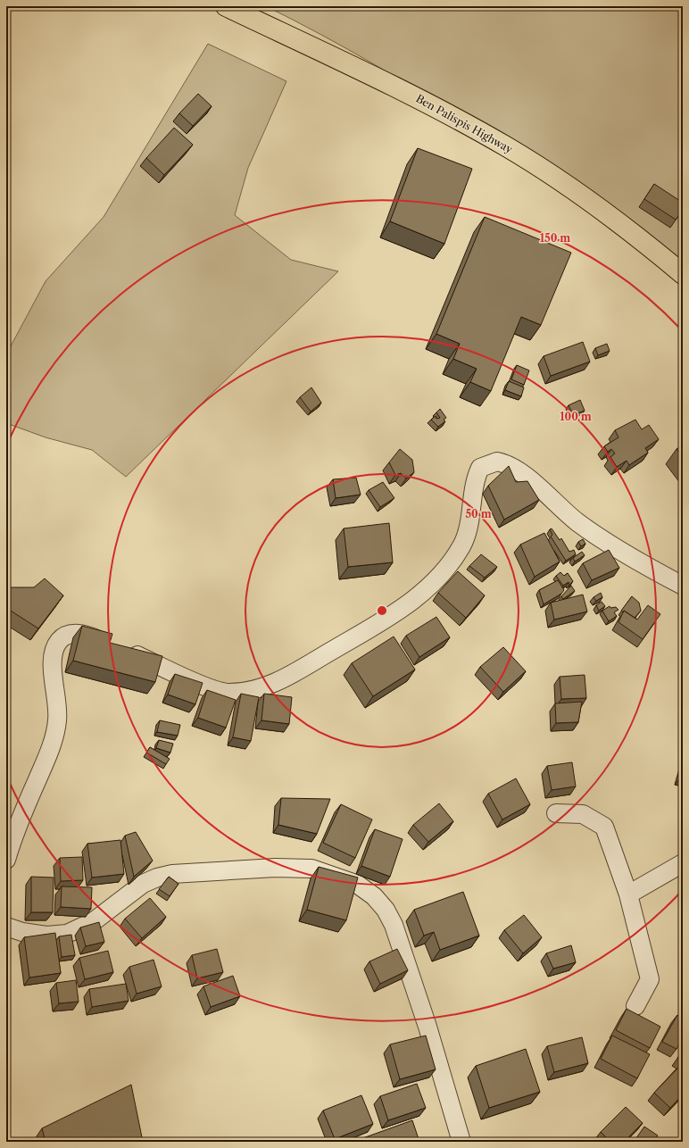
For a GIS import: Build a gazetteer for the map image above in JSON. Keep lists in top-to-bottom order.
{
  "streets": {
    "main road": ["Ben Palispis Highway"]
  },
  "rings": ["150 m", "100 m", "50 m"]
}
